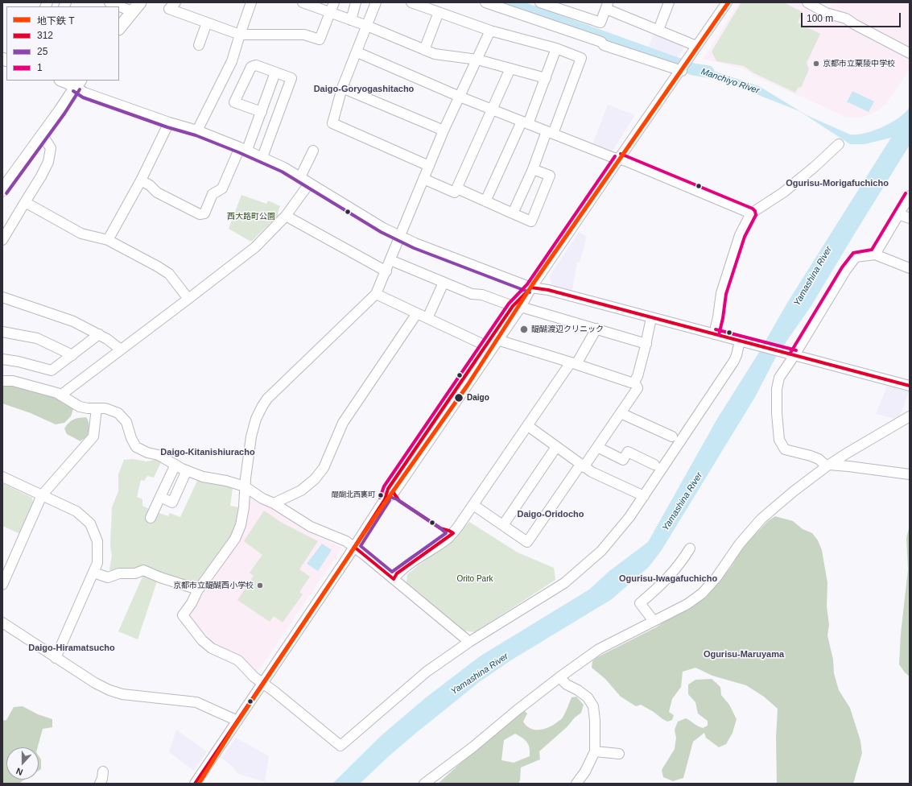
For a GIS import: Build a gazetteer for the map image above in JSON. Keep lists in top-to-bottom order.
{
  "districts": [
    "Daigo-Goryogashitacho",
    "Ogurisu-Morigafuchicho",
    "Daigo-Kitanishiuracho",
    "Daigo-Oridocho",
    "Ogurisu-Iwagafuchicho",
    "Daigo-Hiramatsucho",
    "Ogurisu-Maruyama"
  ],
  "water": ["Manchiyo River", "Yamashina River"],
  "parks": ["西大路町公園", "Orito Park"],
  "places": [
    "京都市立栗陵中学校",
    "醍醐渡辺クリニック",
    "Daigo",
    "醍醐北西裏町",
    "京都市立醍醐西小学校"
  ],
  "lines": [
    "metro line T",
    "transit line 25",
    "transit line 1",
    "transit line 312"
  ],
  "legend": [
    "地下鉄 T",
    "312",
    "25",
    "1"
  ],
  "scale_bar": "100 m",
  "north": "bottom"
}
